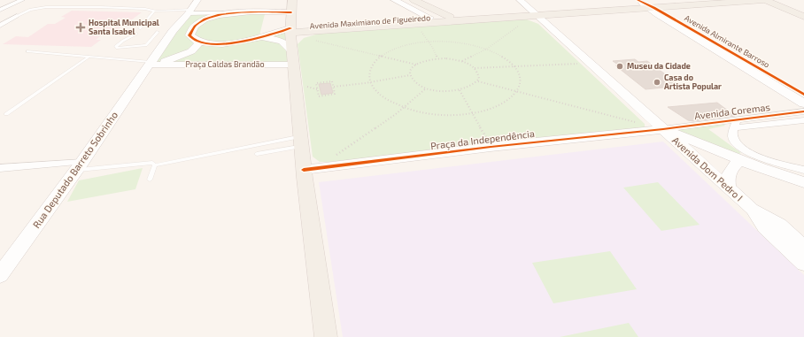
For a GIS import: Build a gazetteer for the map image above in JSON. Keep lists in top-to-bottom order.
{
  "streets": {
    "main road": ["Avenida Maximiano de Figueiredo"],
    "street": [
      "Avenida Almirante Barroso",
      "Praça Caldas Brandão",
      "Avenida Coremas",
      "Praça da Independência",
      "Avenida Dom Pedro I",
      "Rua Deputado Barreto Sobrinho"
    ]
  },
  "crossings": [
    ["Praça Caldas Brandão", "Rua Deputado Barreto Sobrinho"],
    ["Avenida Coremas", "Praça da Independência"],
    ["Avenida Coremas", "Avenida Dom Pedro I"],
    ["Praça da Independência", "Avenida Dom Pedro I"]
  ],
  "places": {
    "health": ["Hospital Municipal Santa Isabel"],
    "other": ["Museu da Cidade", "Casa do Artista Popular"]
  }
}
